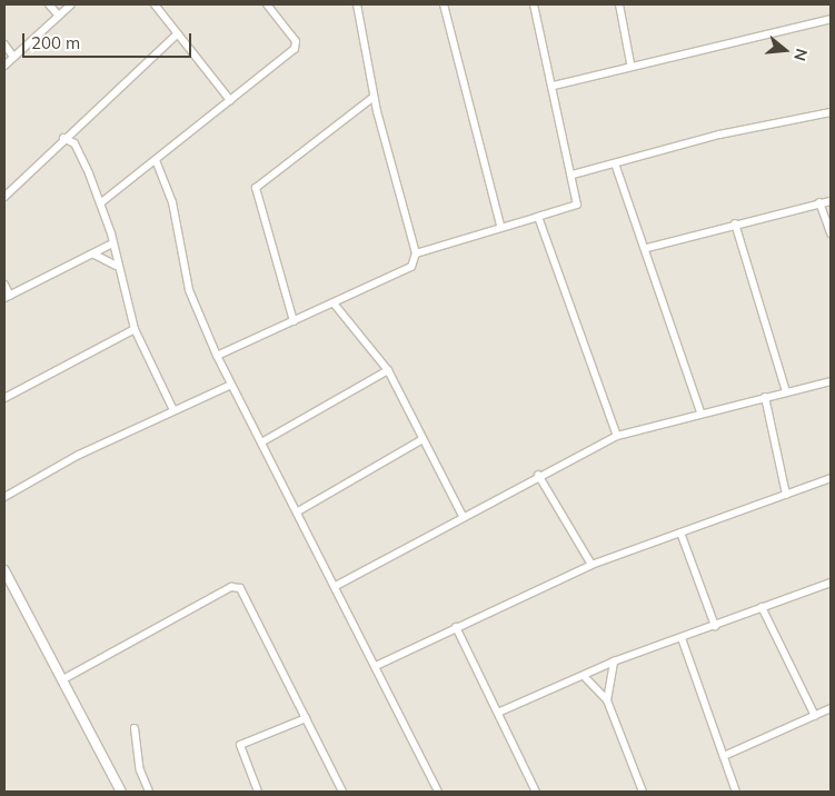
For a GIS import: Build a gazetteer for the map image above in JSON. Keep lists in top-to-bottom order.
{
  "scale_bar": "200 m",
  "north": "right"
}
